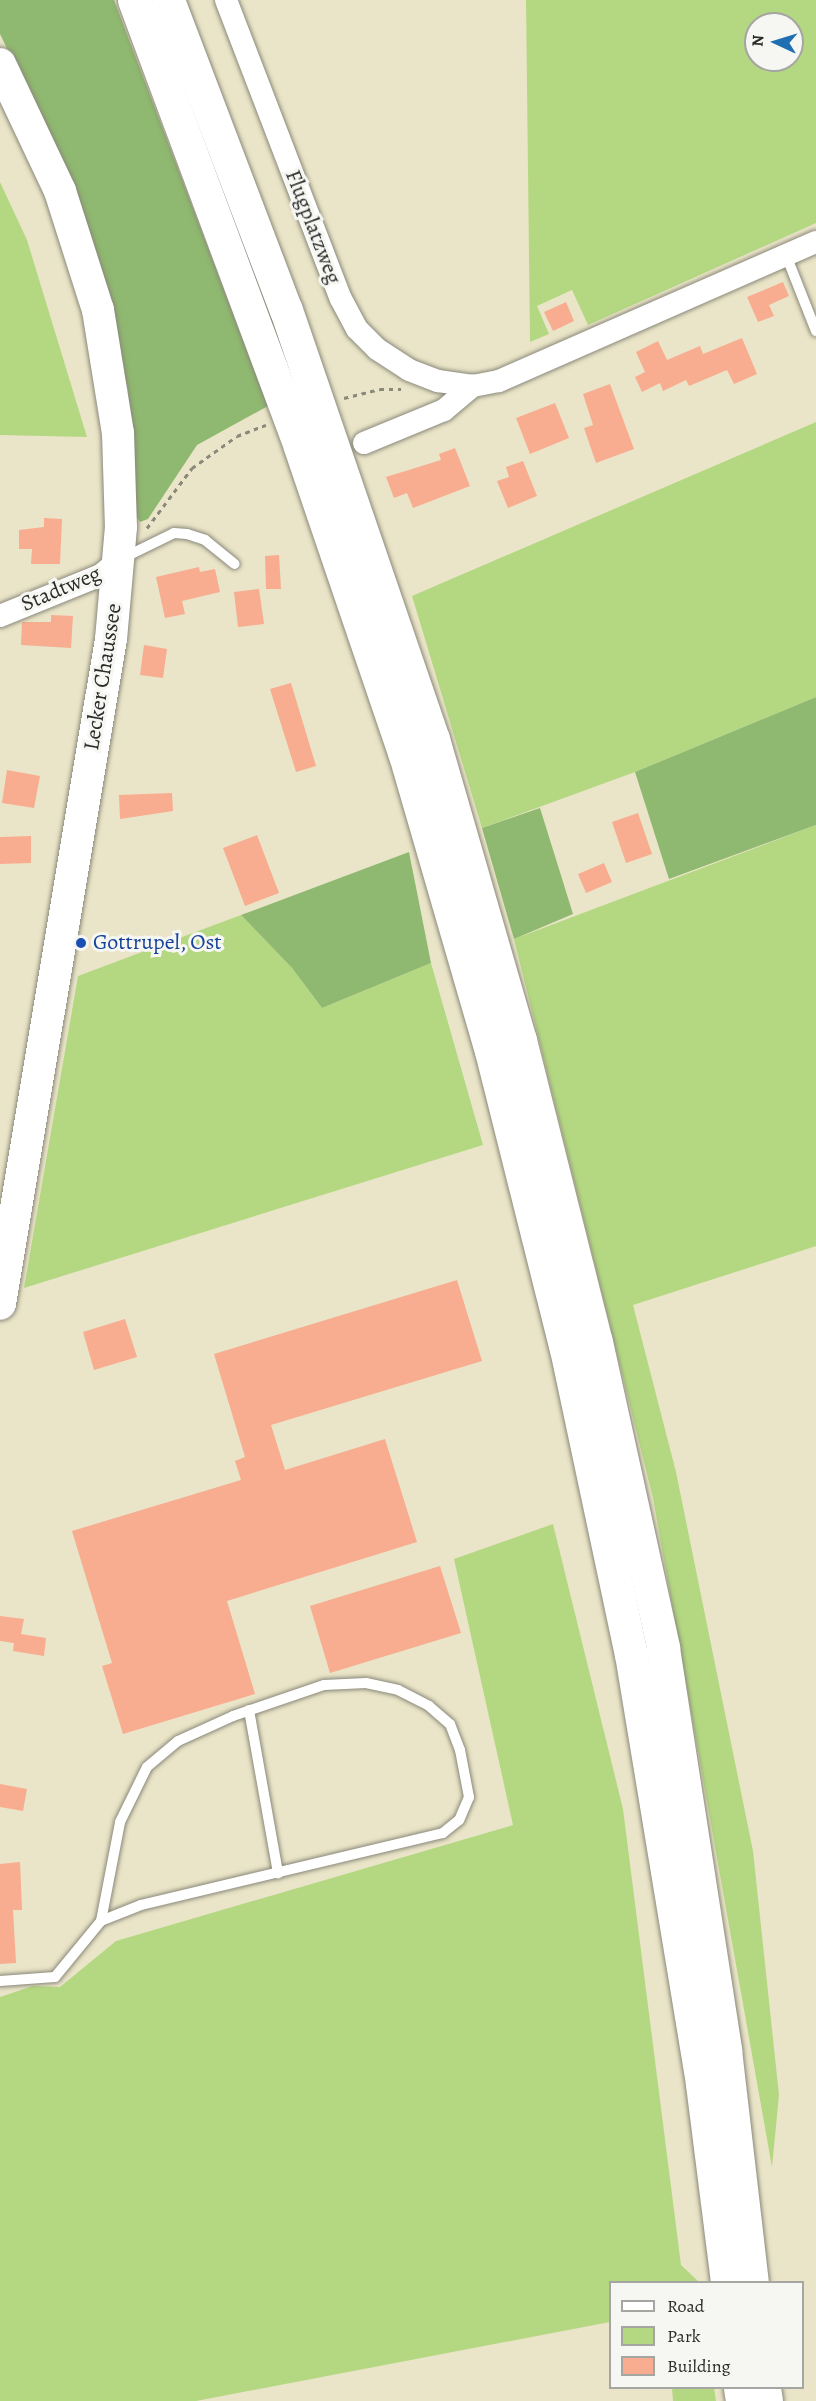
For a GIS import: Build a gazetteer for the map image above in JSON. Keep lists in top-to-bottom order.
{
  "streets": {
    "street": ["Flugplatzweg", "Stadtweg", "Lecker Chaussee"]
  },
  "crossings": [
    ["Stadtweg", "Lecker Chaussee"]
  ],
  "places": ["Gottrupel, Ost"],
  "legend": ["Road", "Park", "Building"],
  "north": "left"
}
